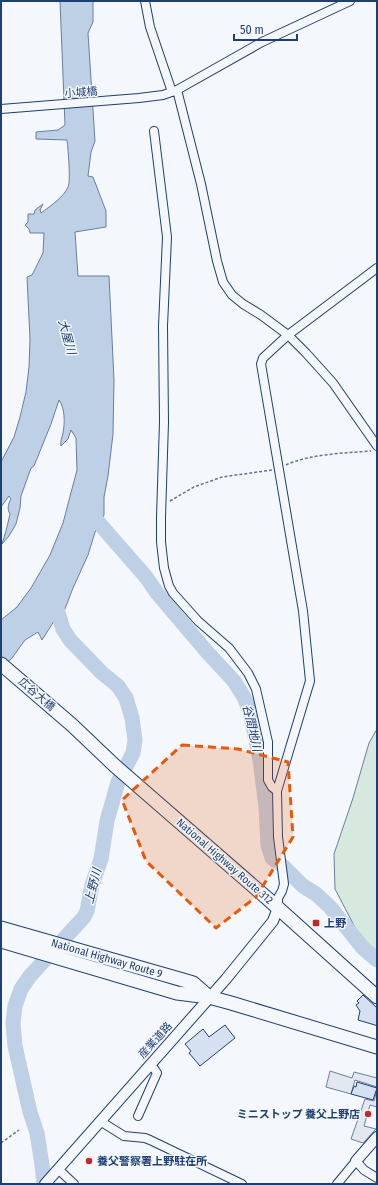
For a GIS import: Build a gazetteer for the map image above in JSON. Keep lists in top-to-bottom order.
{
  "streets": {
    "highway": ["広谷大橋", "National Highway Route 312", "National Highway Route 9"],
    "street": ["小城橋", "産業道路"]
  },
  "crossings": [
    ["広谷大橋", "National Highway Route 312"],
    ["National Highway Route 312", "産業道路"],
    ["National Highway Route 9", "産業道路"]
  ],
  "water": ["大屋川", "谷間地川", "上野川"],
  "places": {
    "transit": ["上野"],
    "other": ["ミニストップ 養父上野店", "養父警察署上野駐在所"]
  },
  "scale_bar": "50 m"
}
